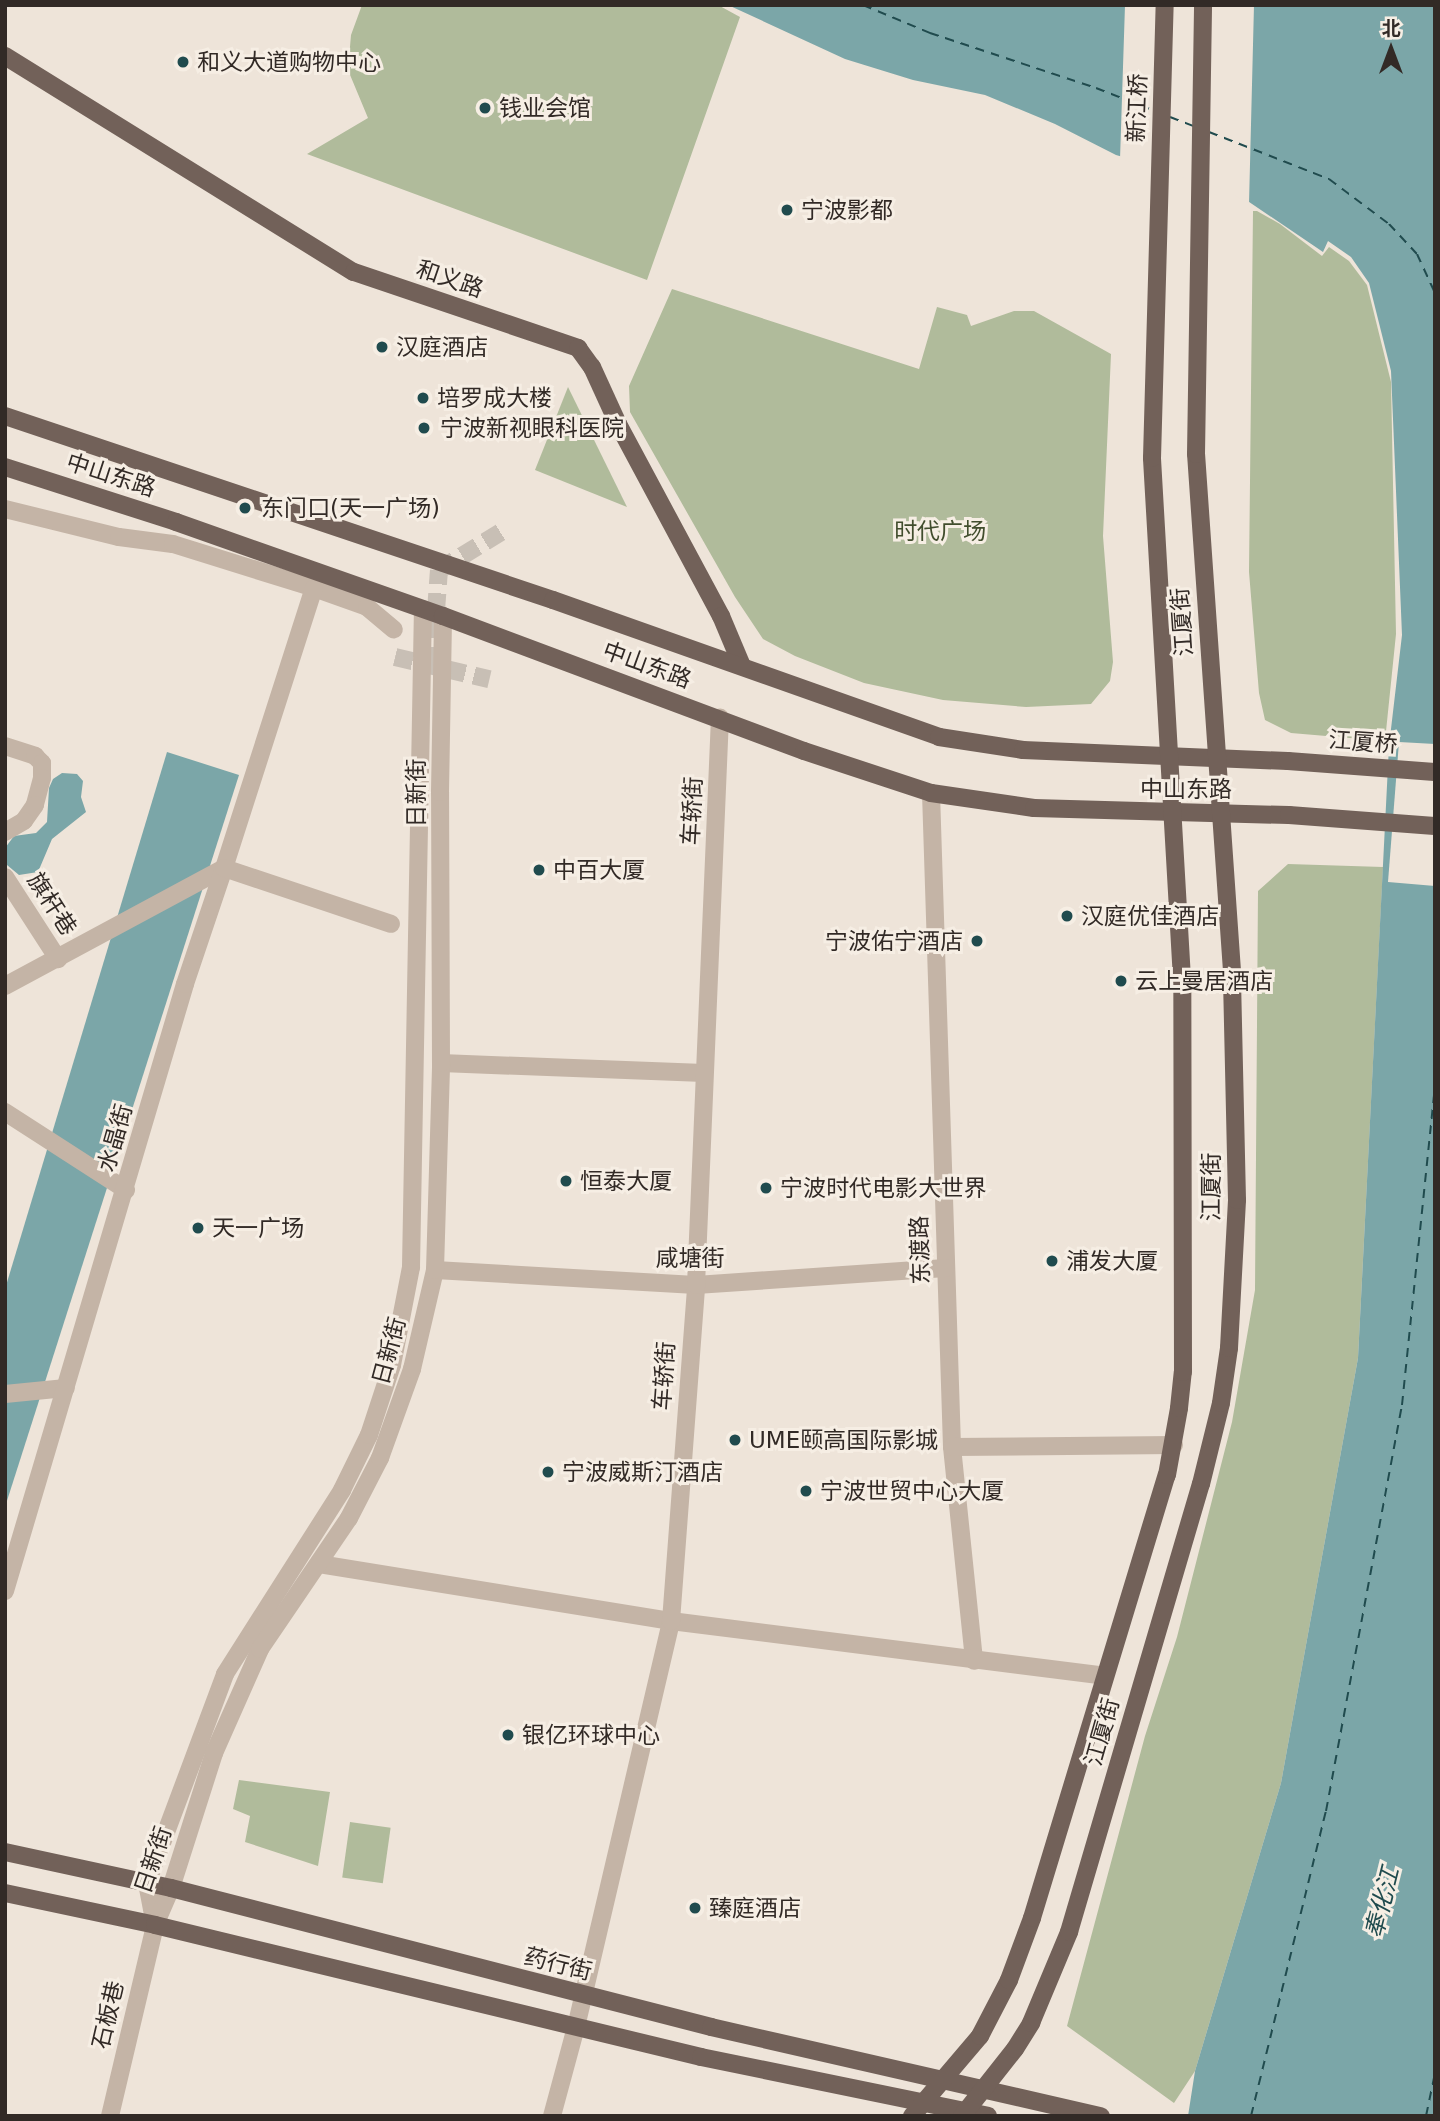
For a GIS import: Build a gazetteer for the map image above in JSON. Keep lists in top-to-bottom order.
{
  "streets": {
    "main road": [
      "新江桥",
      "和义路",
      "中山东路",
      "江厦街",
      "江厦桥",
      "药行街"
    ],
    "street": [
      "日新街",
      "车轿街",
      "旗杆巷",
      "水晶街",
      "东渡路",
      "咸塘街",
      "石板巷"
    ]
  },
  "crossings": [
    ["新江桥", "江厦街"],
    ["和义路", "中山东路"],
    ["中山东路", "江厦街"],
    ["中山东路", "江厦桥"],
    ["中山东路", "日新街"],
    ["中山东路", "车轿街"],
    ["中山东路", "东渡路"],
    ["江厦街", "药行街"],
    ["日新街", "咸塘街"],
    ["日新街", "药行街"],
    ["日新街", "石板巷"],
    ["车轿街", "咸塘街"],
    ["车轿街", "药行街"],
    ["东渡路", "咸塘街"]
  ],
  "water": ["奉化江"],
  "parks": ["时代广场"],
  "places": [
    "和义大道购物中心",
    "钱业会馆",
    "宁波影都",
    "汉庭酒店",
    "培罗成大楼",
    "宁波新视眼科医院",
    "东门口(天一广场)",
    "中百大厦",
    "汉庭优佳酒店",
    "宁波佑宁酒店",
    "云上曼居酒店",
    "恒泰大厦",
    "宁波时代电影大世界",
    "天一广场",
    "浦发大厦",
    "UME颐高国际影城",
    "宁波威斯汀酒店",
    "宁波世贸中心大厦",
    "银亿环球中心",
    "臻庭酒店"
  ],
  "north": "top"
}
